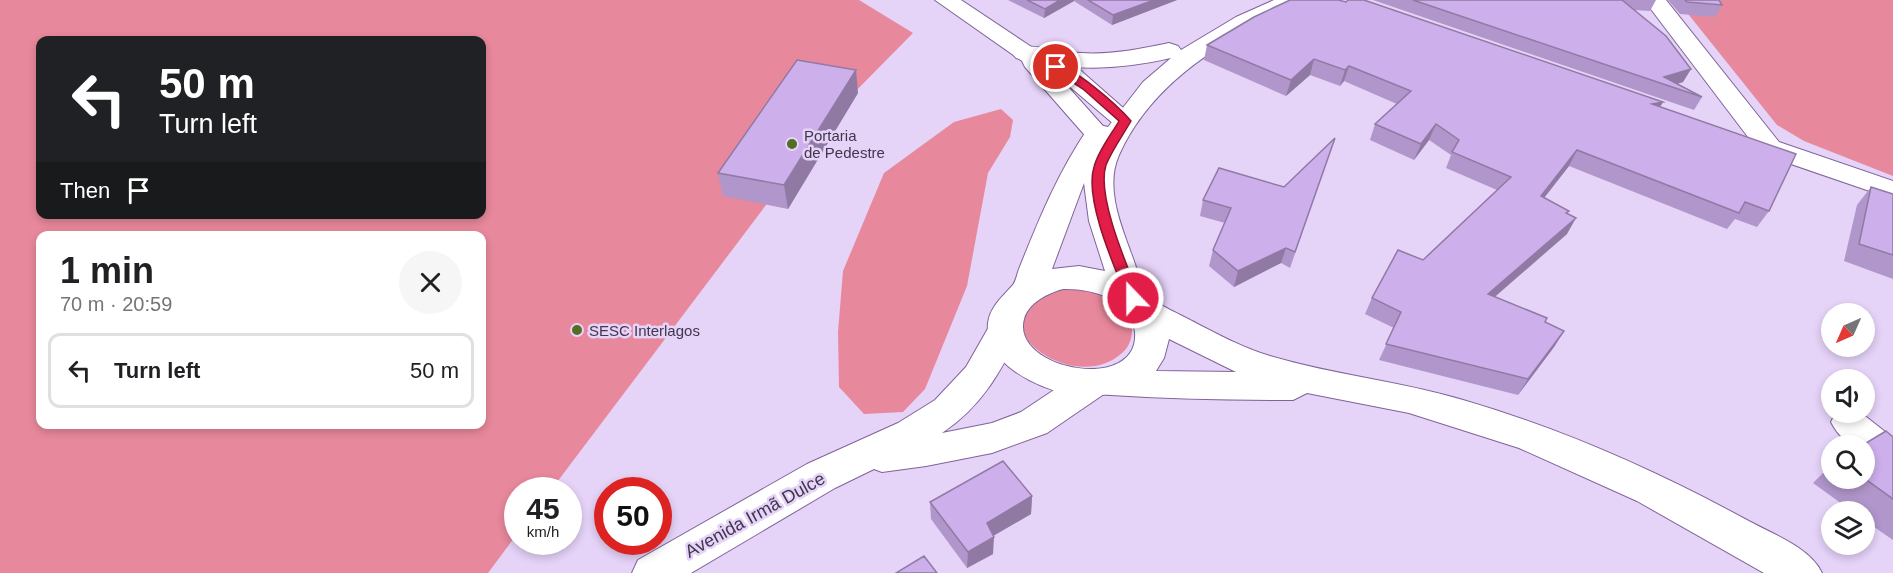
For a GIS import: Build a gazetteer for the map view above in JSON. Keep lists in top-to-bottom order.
{
  "streets": {
    "main road": ["Avenida Irmã Dulce"]
  },
  "places": ["Portaria de Pedestre", "SESC Interlagos"],
  "north": "bottom left",
  "page": {
    "turn": ["50 m", "Turn left"],
    "then": "Then",
    "heading": ["1 min", "70 m · 20:59"],
    "list": [
      {
        "name": "Turn left",
        "value": "50 m"
      }
    ],
    "speed": "45 km/h",
    "limit": "50"
  }
}
